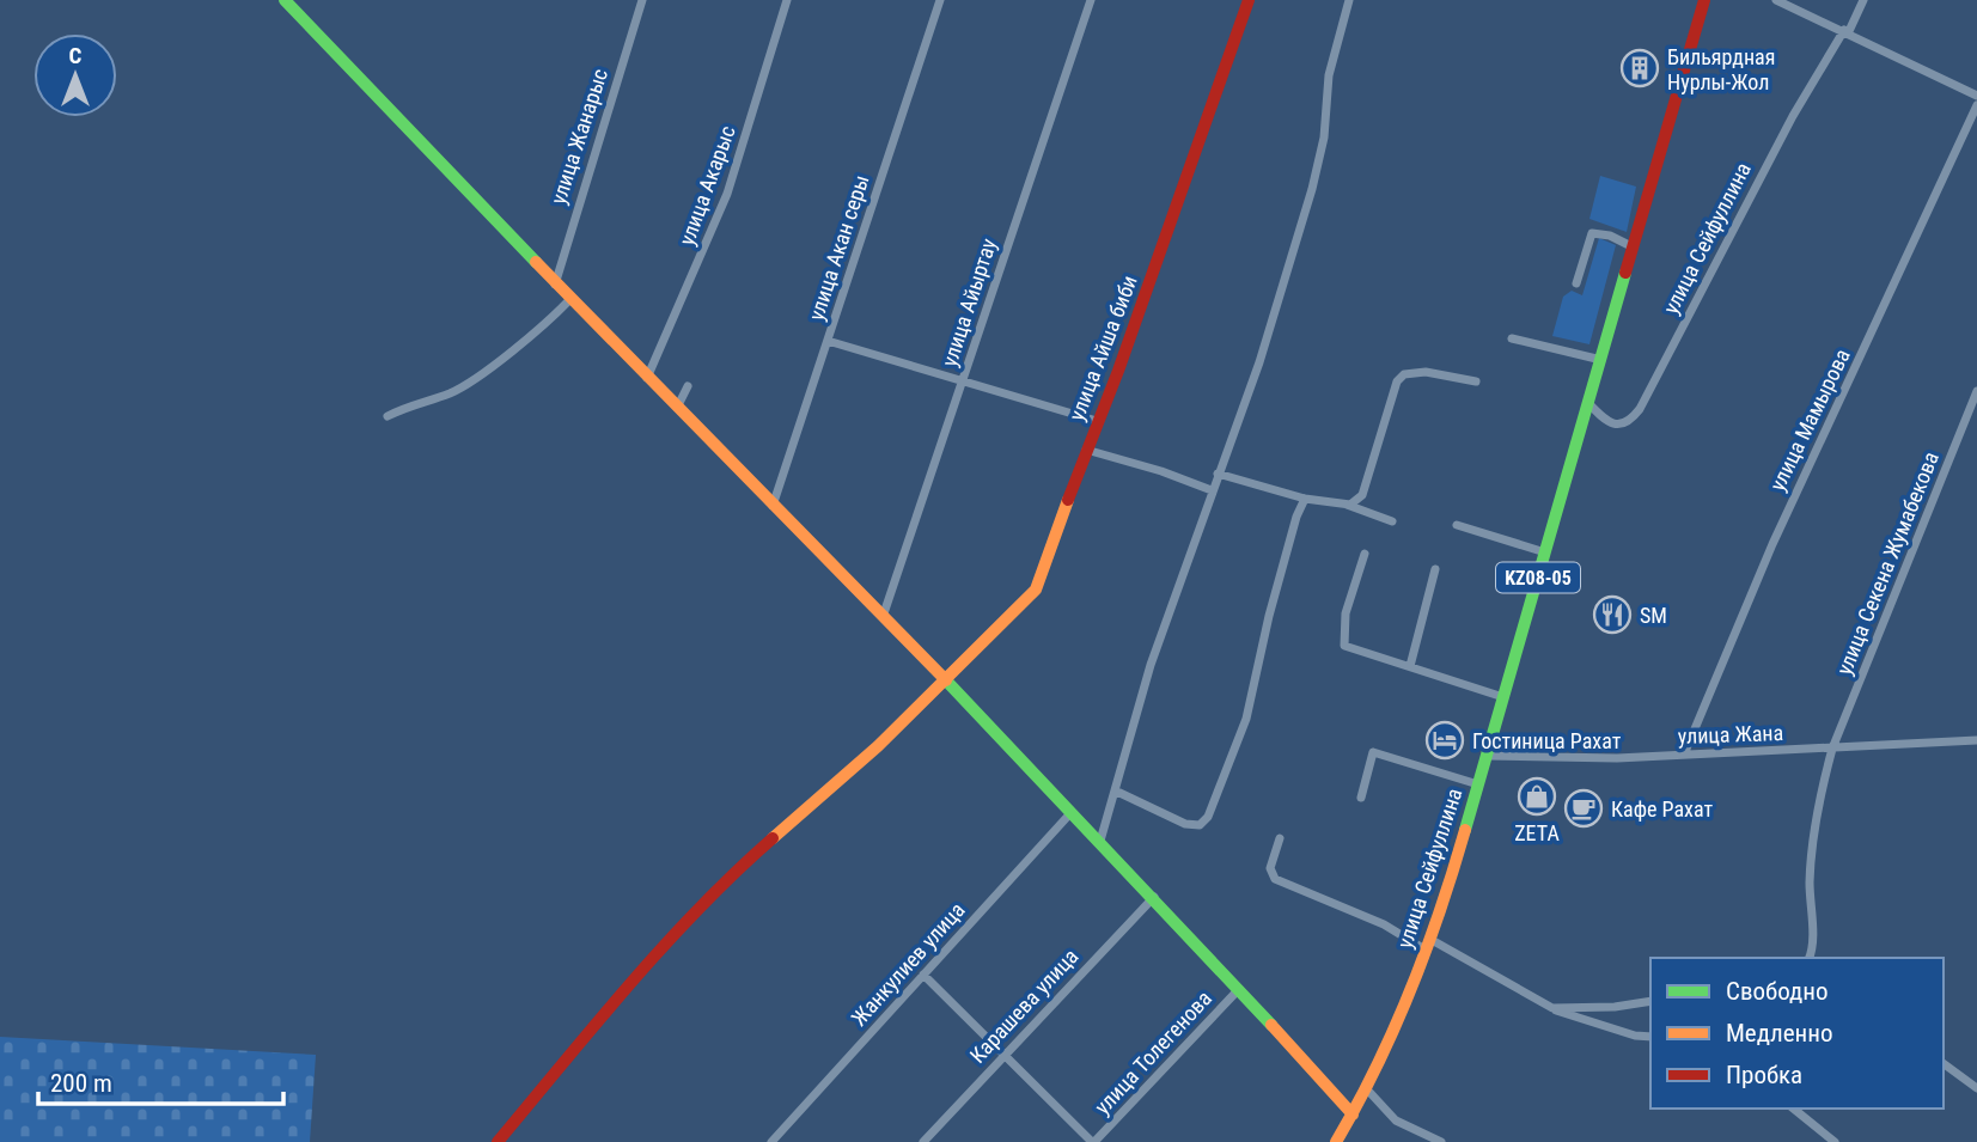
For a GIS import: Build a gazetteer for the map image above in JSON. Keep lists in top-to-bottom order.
{
  "streets": {
    "street": [
      "улица Жанарыс",
      "улица Акарыс",
      "улица Сейфуллина",
      "улица Акан серы",
      "улица Айыртау",
      "улица Айша биби",
      "улица Мамырова",
      "улица Секена Жумабекова",
      "KZ08-05",
      "улица Жана",
      "Жанкулиев улица",
      "Карашева улица",
      "улица Толегенова"
    ]
  },
  "crossings": [
    ["улица Сейфуллина", "улица Жана"],
    ["улица Мамырова", "улица Жана"],
    ["улица Секена Жумабекова", "улица Жана"]
  ],
  "places": {
    "building": ["Бильярдная Нурлы-Жол"],
    "restaurant": ["SM"],
    "hotel": ["Гостиница Рахат"],
    "shop": ["ZETA"],
    "cafe": ["Кафе Рахат"]
  },
  "legend": ["Свободно", "Медленно", "Пробка"],
  "scale_bar": "200 m",
  "north": "top"
}
